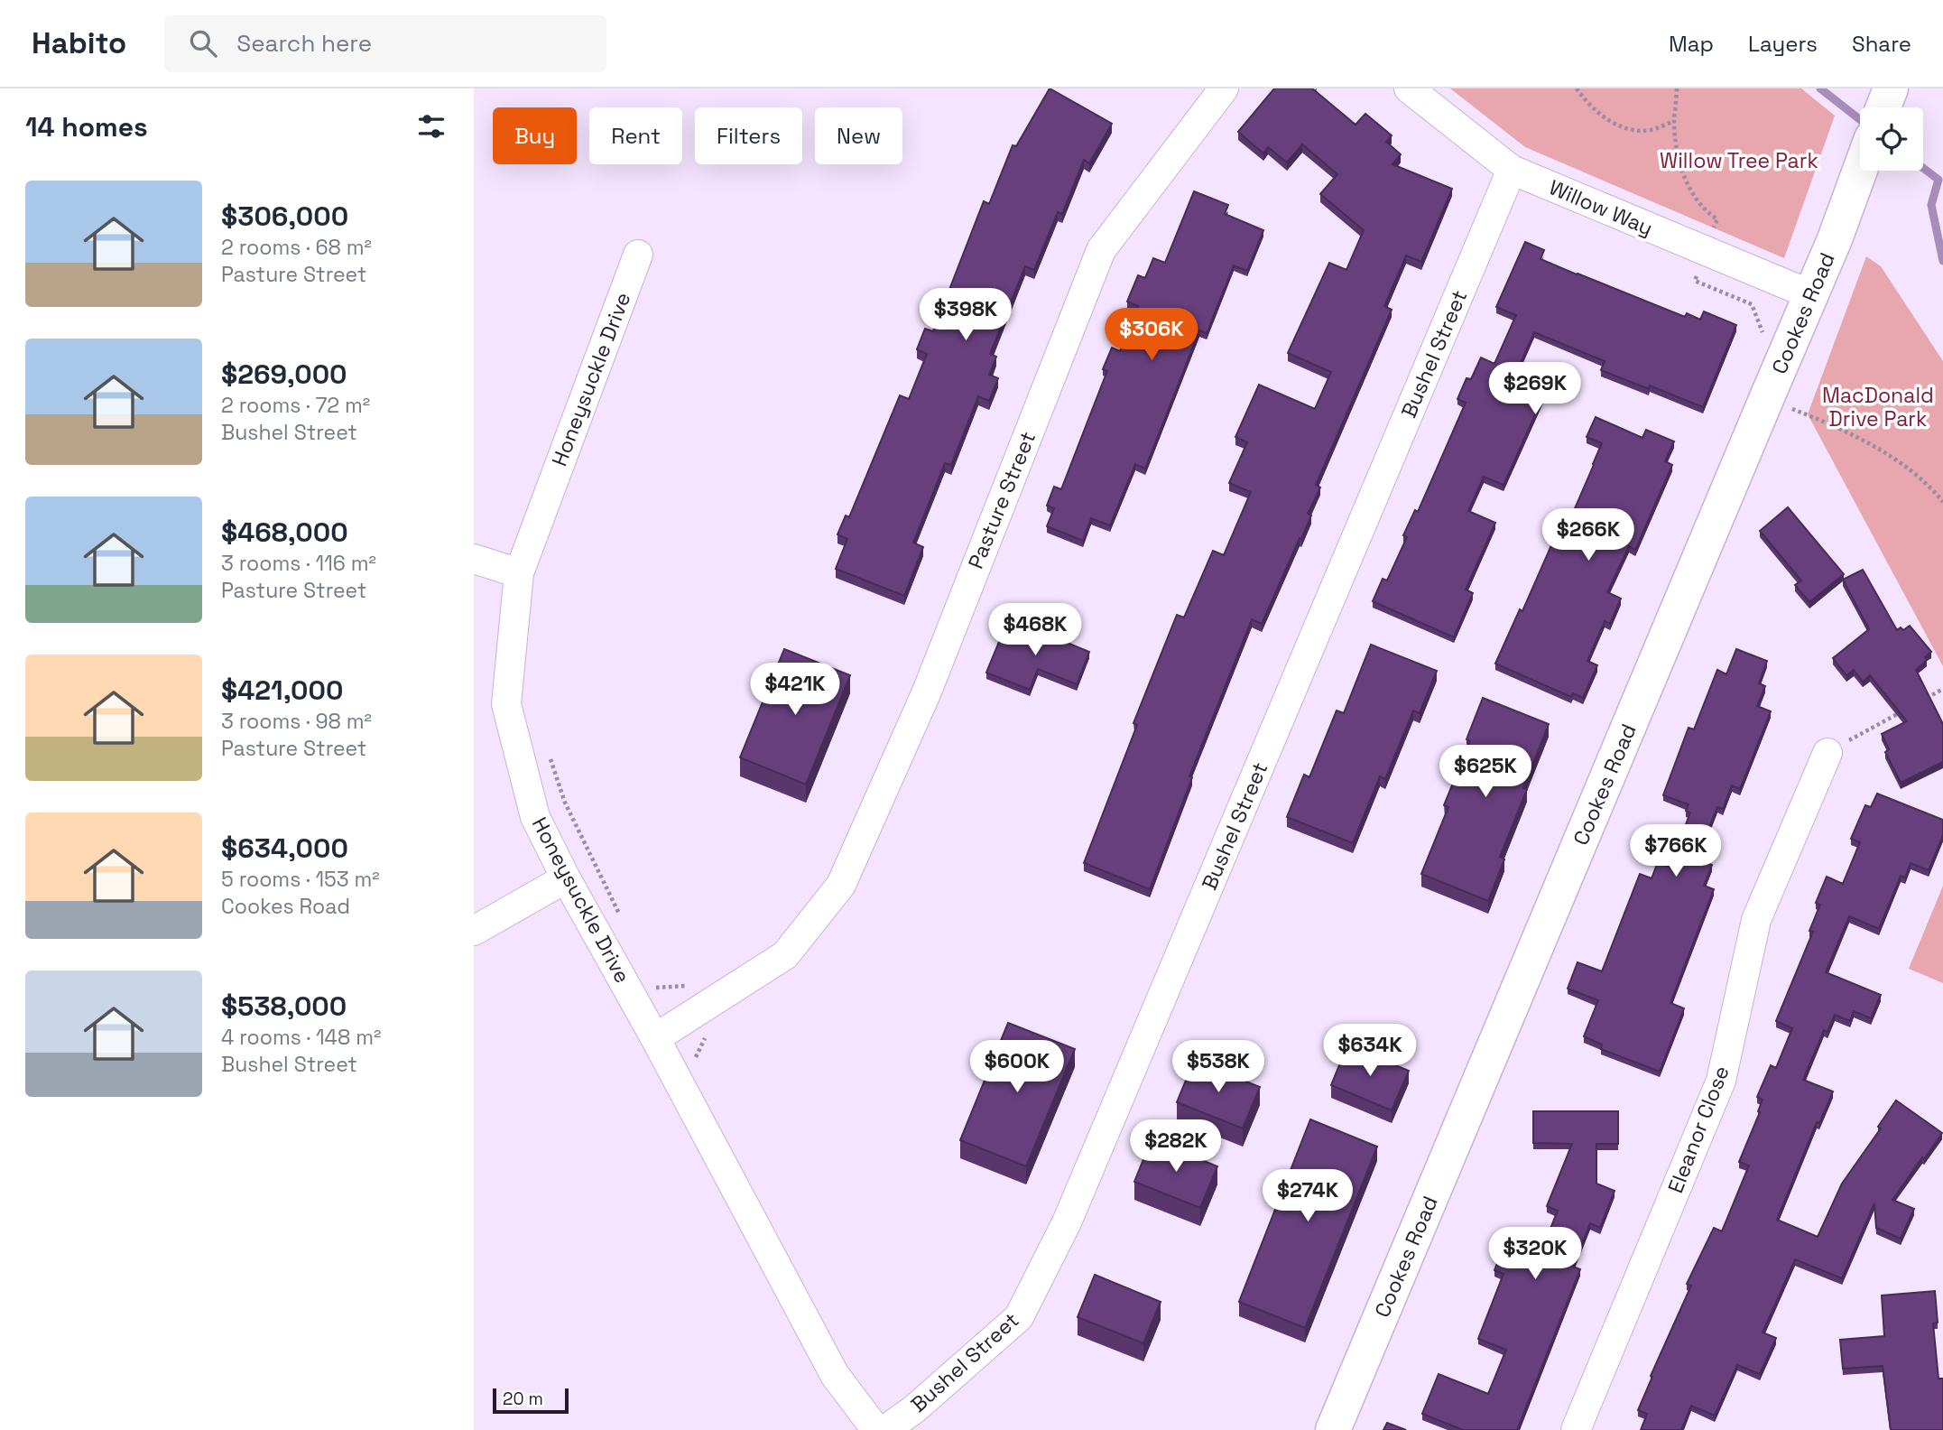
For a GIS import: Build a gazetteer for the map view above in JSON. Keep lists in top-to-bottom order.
{
  "streets": {
    "street": [
      "Willow Way",
      "Cookes Road",
      "Bushel Street",
      "Honeysuckle Drive",
      "Pasture Street",
      "Eleanor Close"
    ]
  },
  "crossings": [
    ["Willow Way", "Cookes Road"],
    ["Willow Way", "Bushel Street"],
    ["Honeysuckle Drive", "Pasture Street"]
  ],
  "parks": ["Willow Tree Park", "MacDonald Drive Park"],
  "scale_bar": "20 m",
  "page": {
    "header": "Habito",
    "search": "Search here",
    "nav": ["Map", "Layers", "Share"],
    "heading": "14 homes",
    "chip": [
      "Buy",
      "Rent",
      "Filters",
      "New"
    ],
    "list": [
      {
        "name": "$306,000",
        "note": "2 rooms · 68 m² · Pasture Street"
      },
      {
        "name": "$269,000",
        "note": "2 rooms · 72 m² · Bushel Street"
      },
      {
        "name": "$468,000",
        "note": "3 rooms · 116 m² · Pasture Street"
      },
      {
        "name": "$421,000",
        "note": "3 rooms · 98 m² · Pasture Street"
      },
      {
        "name": "$634,000",
        "note": "5 rooms · 153 m² · Cookes Road"
      },
      {
        "name": "$538,000",
        "note": "4 rooms · 148 m² · Bushel Street"
      }
    ],
    "price": [
      "$398K",
      "$306K",
      "$269K",
      "$266K",
      "$468K",
      "$421K",
      "$625K",
      "$766K",
      "$634K",
      "$600K",
      "$538K",
      "$282K",
      "$274K",
      "$320K"
    ],
    "scale": "20 m"
  }
}
